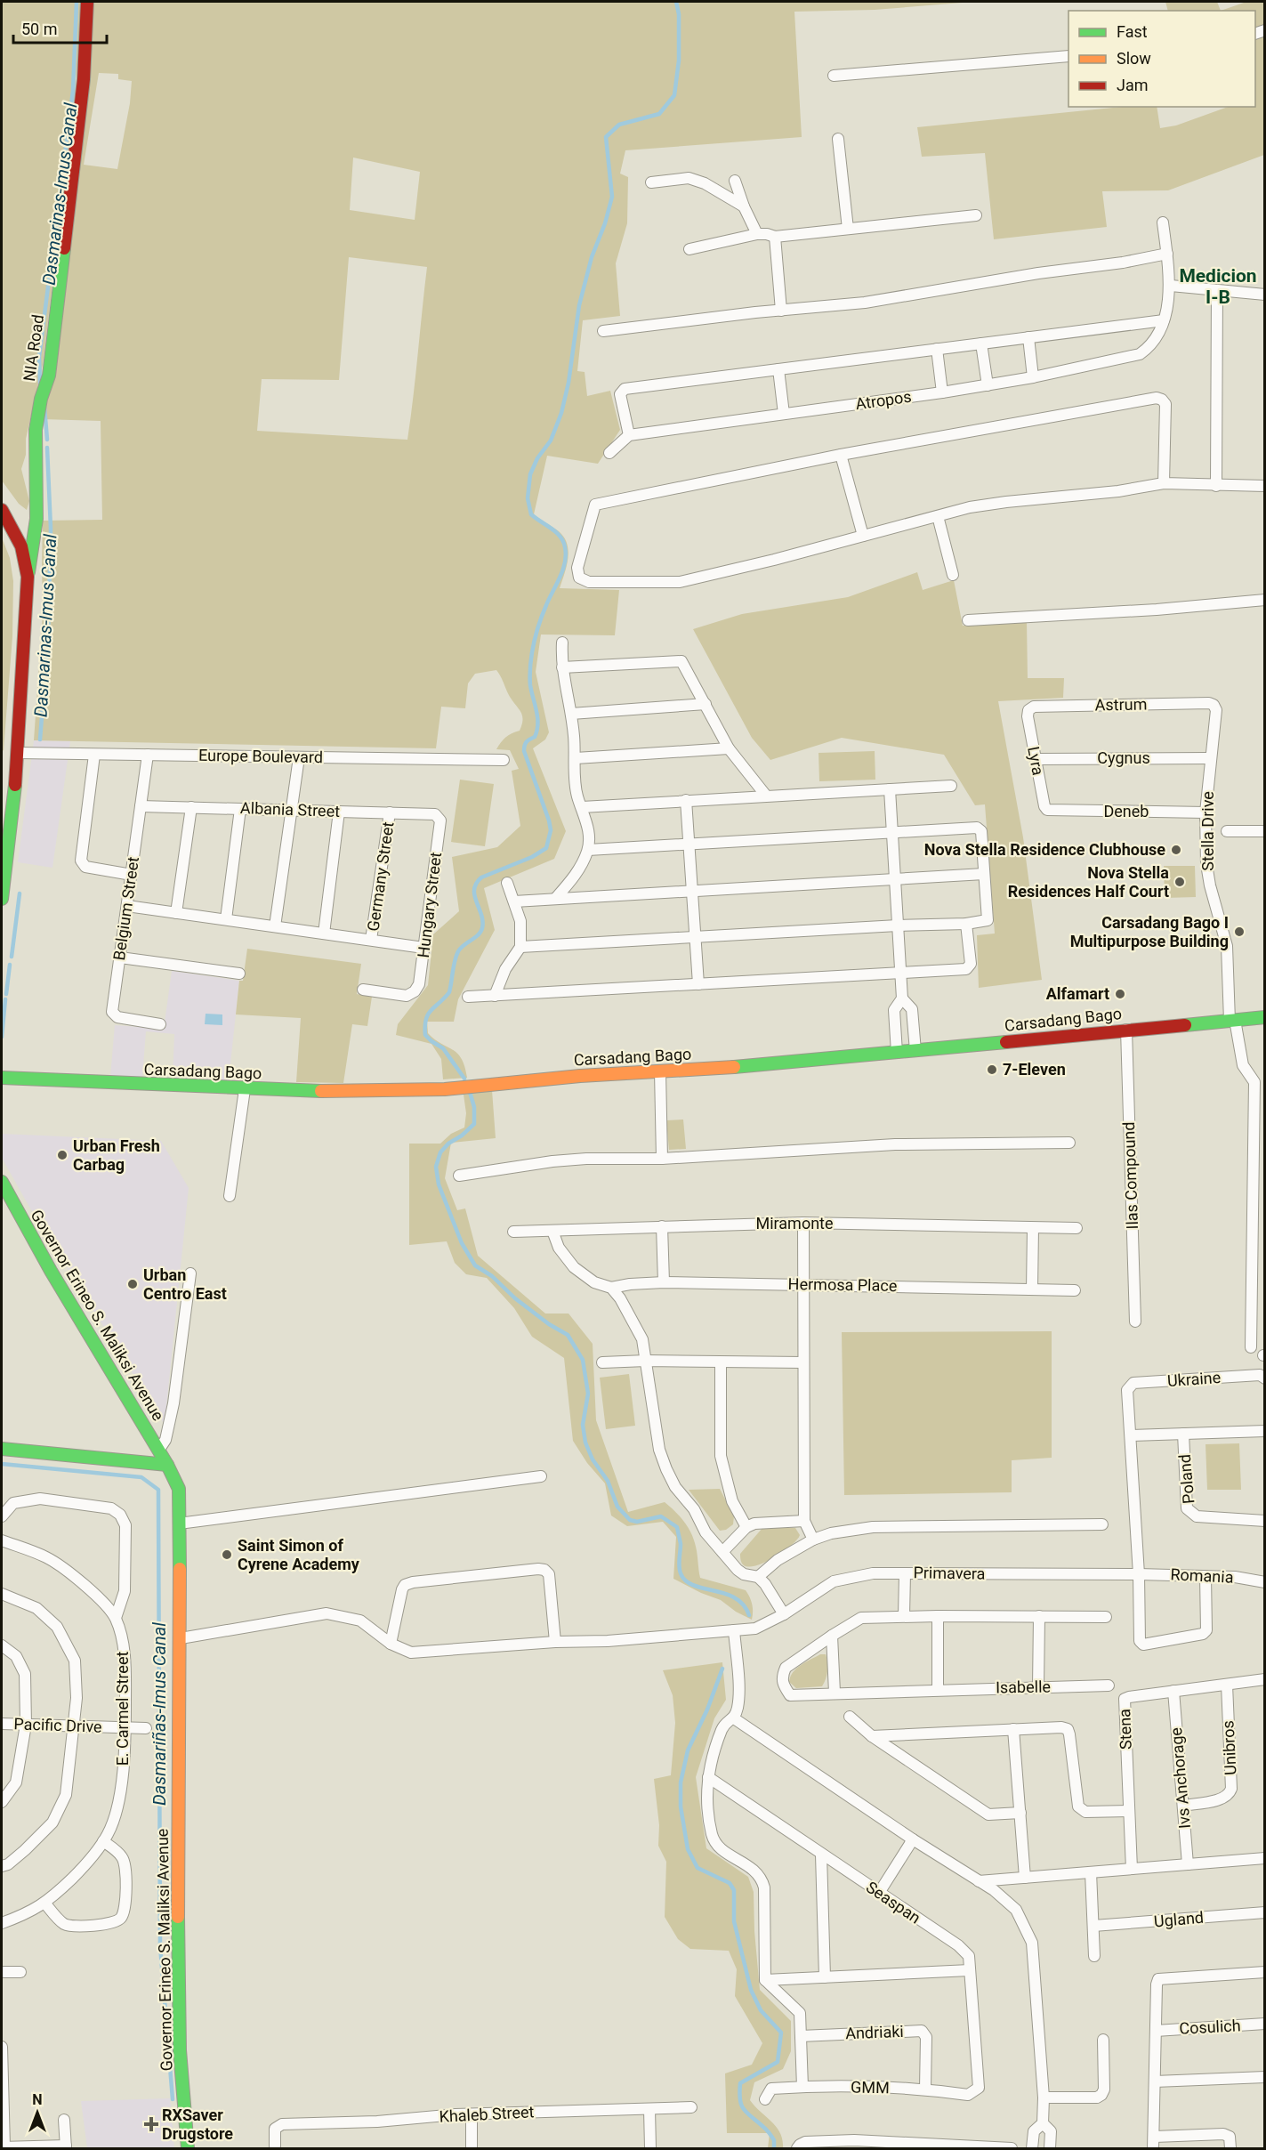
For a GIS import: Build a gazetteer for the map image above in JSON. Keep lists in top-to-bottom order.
{
  "streets": {
    "street": [
      "NIA Road",
      "Atropos",
      "Astrum",
      "Europe Boulevard",
      "Cygnus",
      "Lyra",
      "Albania Street",
      "Deneb",
      "Stella Drive",
      "Germany Street",
      "Hungary Street",
      "Belgium Street",
      "Carsadang Bago",
      "Ilas Compound",
      "Miramonte",
      "Hermosa Place",
      "Governor Erineo S. Maliksi Avenue",
      "Ukraine",
      "Poland",
      "Primavera",
      "Romania",
      "Isabelle",
      "E. Carmel Street",
      "Pacific Drive",
      "Stena",
      "Unibros",
      "Ivs Anchorage",
      "Seaspan",
      "Ugland",
      "Cosulich",
      "Andriaki",
      "GMM",
      "Khaleb Street"
    ]
  },
  "crossings": [
    ["Astrum", "Lyra"],
    ["Astrum", "Stella Drive"],
    ["Europe Boulevard", "Belgium Street"],
    ["Cygnus", "Lyra"],
    ["Cygnus", "Stella Drive"],
    ["Lyra", "Deneb"],
    ["Albania Street", "Germany Street"],
    ["Albania Street", "Hungary Street"],
    ["Albania Street", "Belgium Street"],
    ["Deneb", "Stella Drive"],
    ["Stella Drive", "Carsadang Bago"],
    ["Carsadang Bago", "Ilas Compound"],
    ["Governor Erineo S. Maliksi Avenue", "Primavera"],
    ["Primavera", "Romania"],
    ["E. Carmel Street", "Pacific Drive"],
    ["Stena", "Unibros"],
    ["Stena", "Ivs Anchorage"],
    ["Unibros", "Ivs Anchorage"],
    ["Seaspan", "GMM"],
    ["Andriaki", "GMM"]
  ],
  "districts": ["Medicion I-B"],
  "water": ["Dasmarinas-Imus Canal", "Dasmariñas-Imus Canal"],
  "places": {
    "other": [
      "Nova Stella Residence Clubhouse",
      "Nova Stella Residences Half Court",
      "Carsadang Bago I Multipurpose Building",
      "Alfamart",
      "7-Eleven",
      "Urban Fresh Carbag",
      "Urban Centro East",
      "Saint Simon of Cyrene Academy"
    ],
    "health": ["RXSaver Drugstore"]
  },
  "legend": ["Fast", "Slow", "Jam"],
  "scale_bar": "50 m",
  "north": "top"
}
